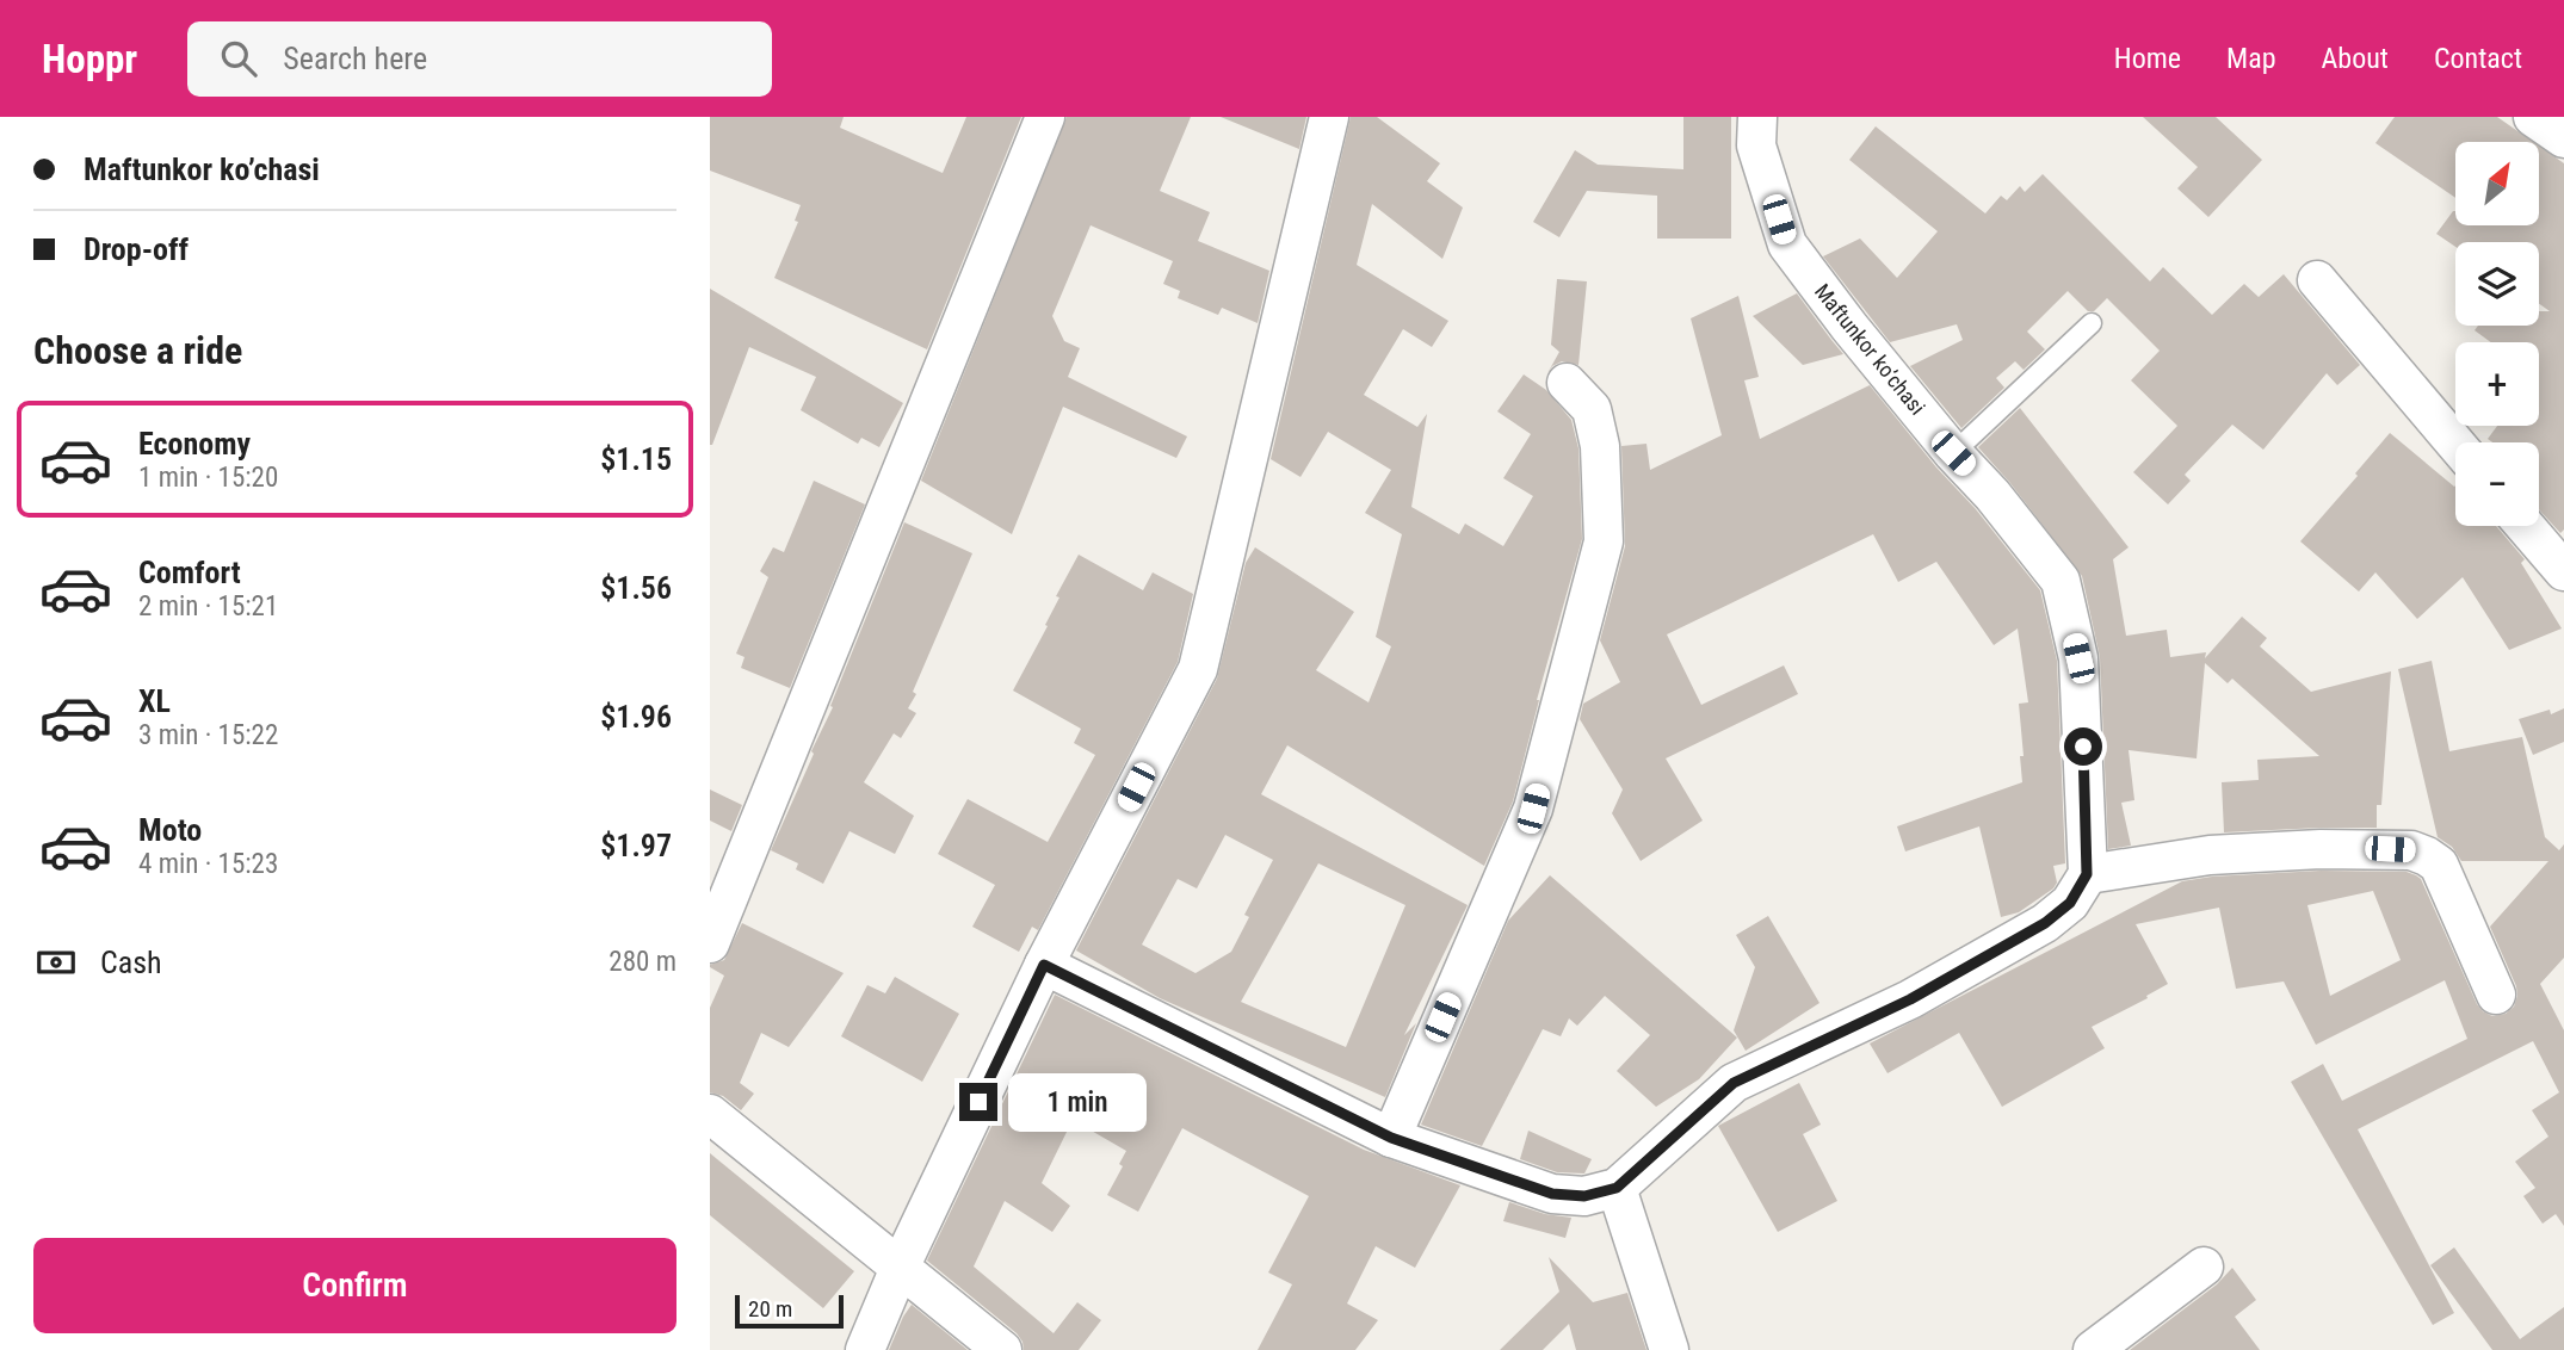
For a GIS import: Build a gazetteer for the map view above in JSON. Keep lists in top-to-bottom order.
{
  "streets": {
    "street": ["Maftunkor ko’chasi"]
  },
  "scale_bar": "20 m",
  "north": "top right",
  "page": {
    "header": "Hoppr",
    "search": "Search here",
    "nav": [
      "Home",
      "Map",
      "About",
      "Contact"
    ],
    "banner": ["Maftunkor ko’chasi", "Drop-off"],
    "map_buttons": ["+", "−"],
    "heading": "Choose a ride",
    "list": [
      {
        "name": "Economy",
        "note": "1 min · 15:20",
        "value": "$1.15"
      },
      {
        "name": "Comfort",
        "note": "2 min · 15:21",
        "value": "$1.56"
      },
      {
        "name": "XL",
        "note": "3 min · 15:22",
        "value": "$1.96"
      },
      {
        "name": "Moto",
        "note": "4 min · 15:23",
        "value": "$1.97"
      }
    ],
    "pay": ["Cash", "280 m"],
    "bubble": "1 min",
    "buttons": "Confirm",
    "scale": "20 m"
  }
}
